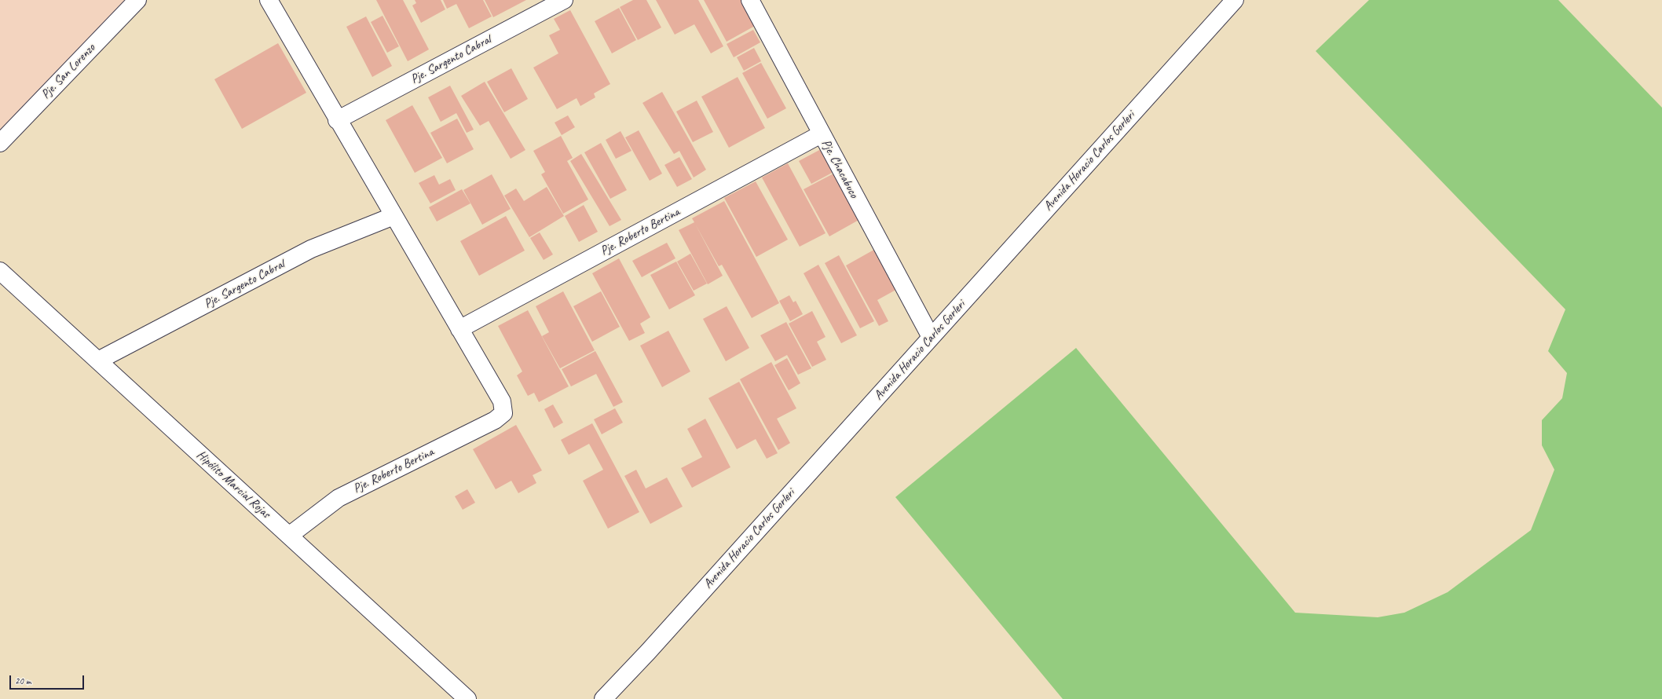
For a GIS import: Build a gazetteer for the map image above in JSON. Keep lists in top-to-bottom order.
{
  "streets": {
    "street": [
      "Pje. Sargento Cabral",
      "Pje. San Lorenzo",
      "Avenida Horacio Carlos Gorleri",
      "Pje. Chacabuco",
      "Pje. Roberto Bertina",
      "Hipólito Marcial Rojas"
    ]
  },
  "crossings": [
    ["Pje. Sargento Cabral", "Hipólito Marcial Rojas"],
    ["Avenida Horacio Carlos Gorleri", "Pje. Chacabuco"],
    ["Pje. Chacabuco", "Pje. Roberto Bertina"],
    ["Pje. Roberto Bertina", "Hipólito Marcial Rojas"]
  ],
  "scale_bar": "20 m"
}
